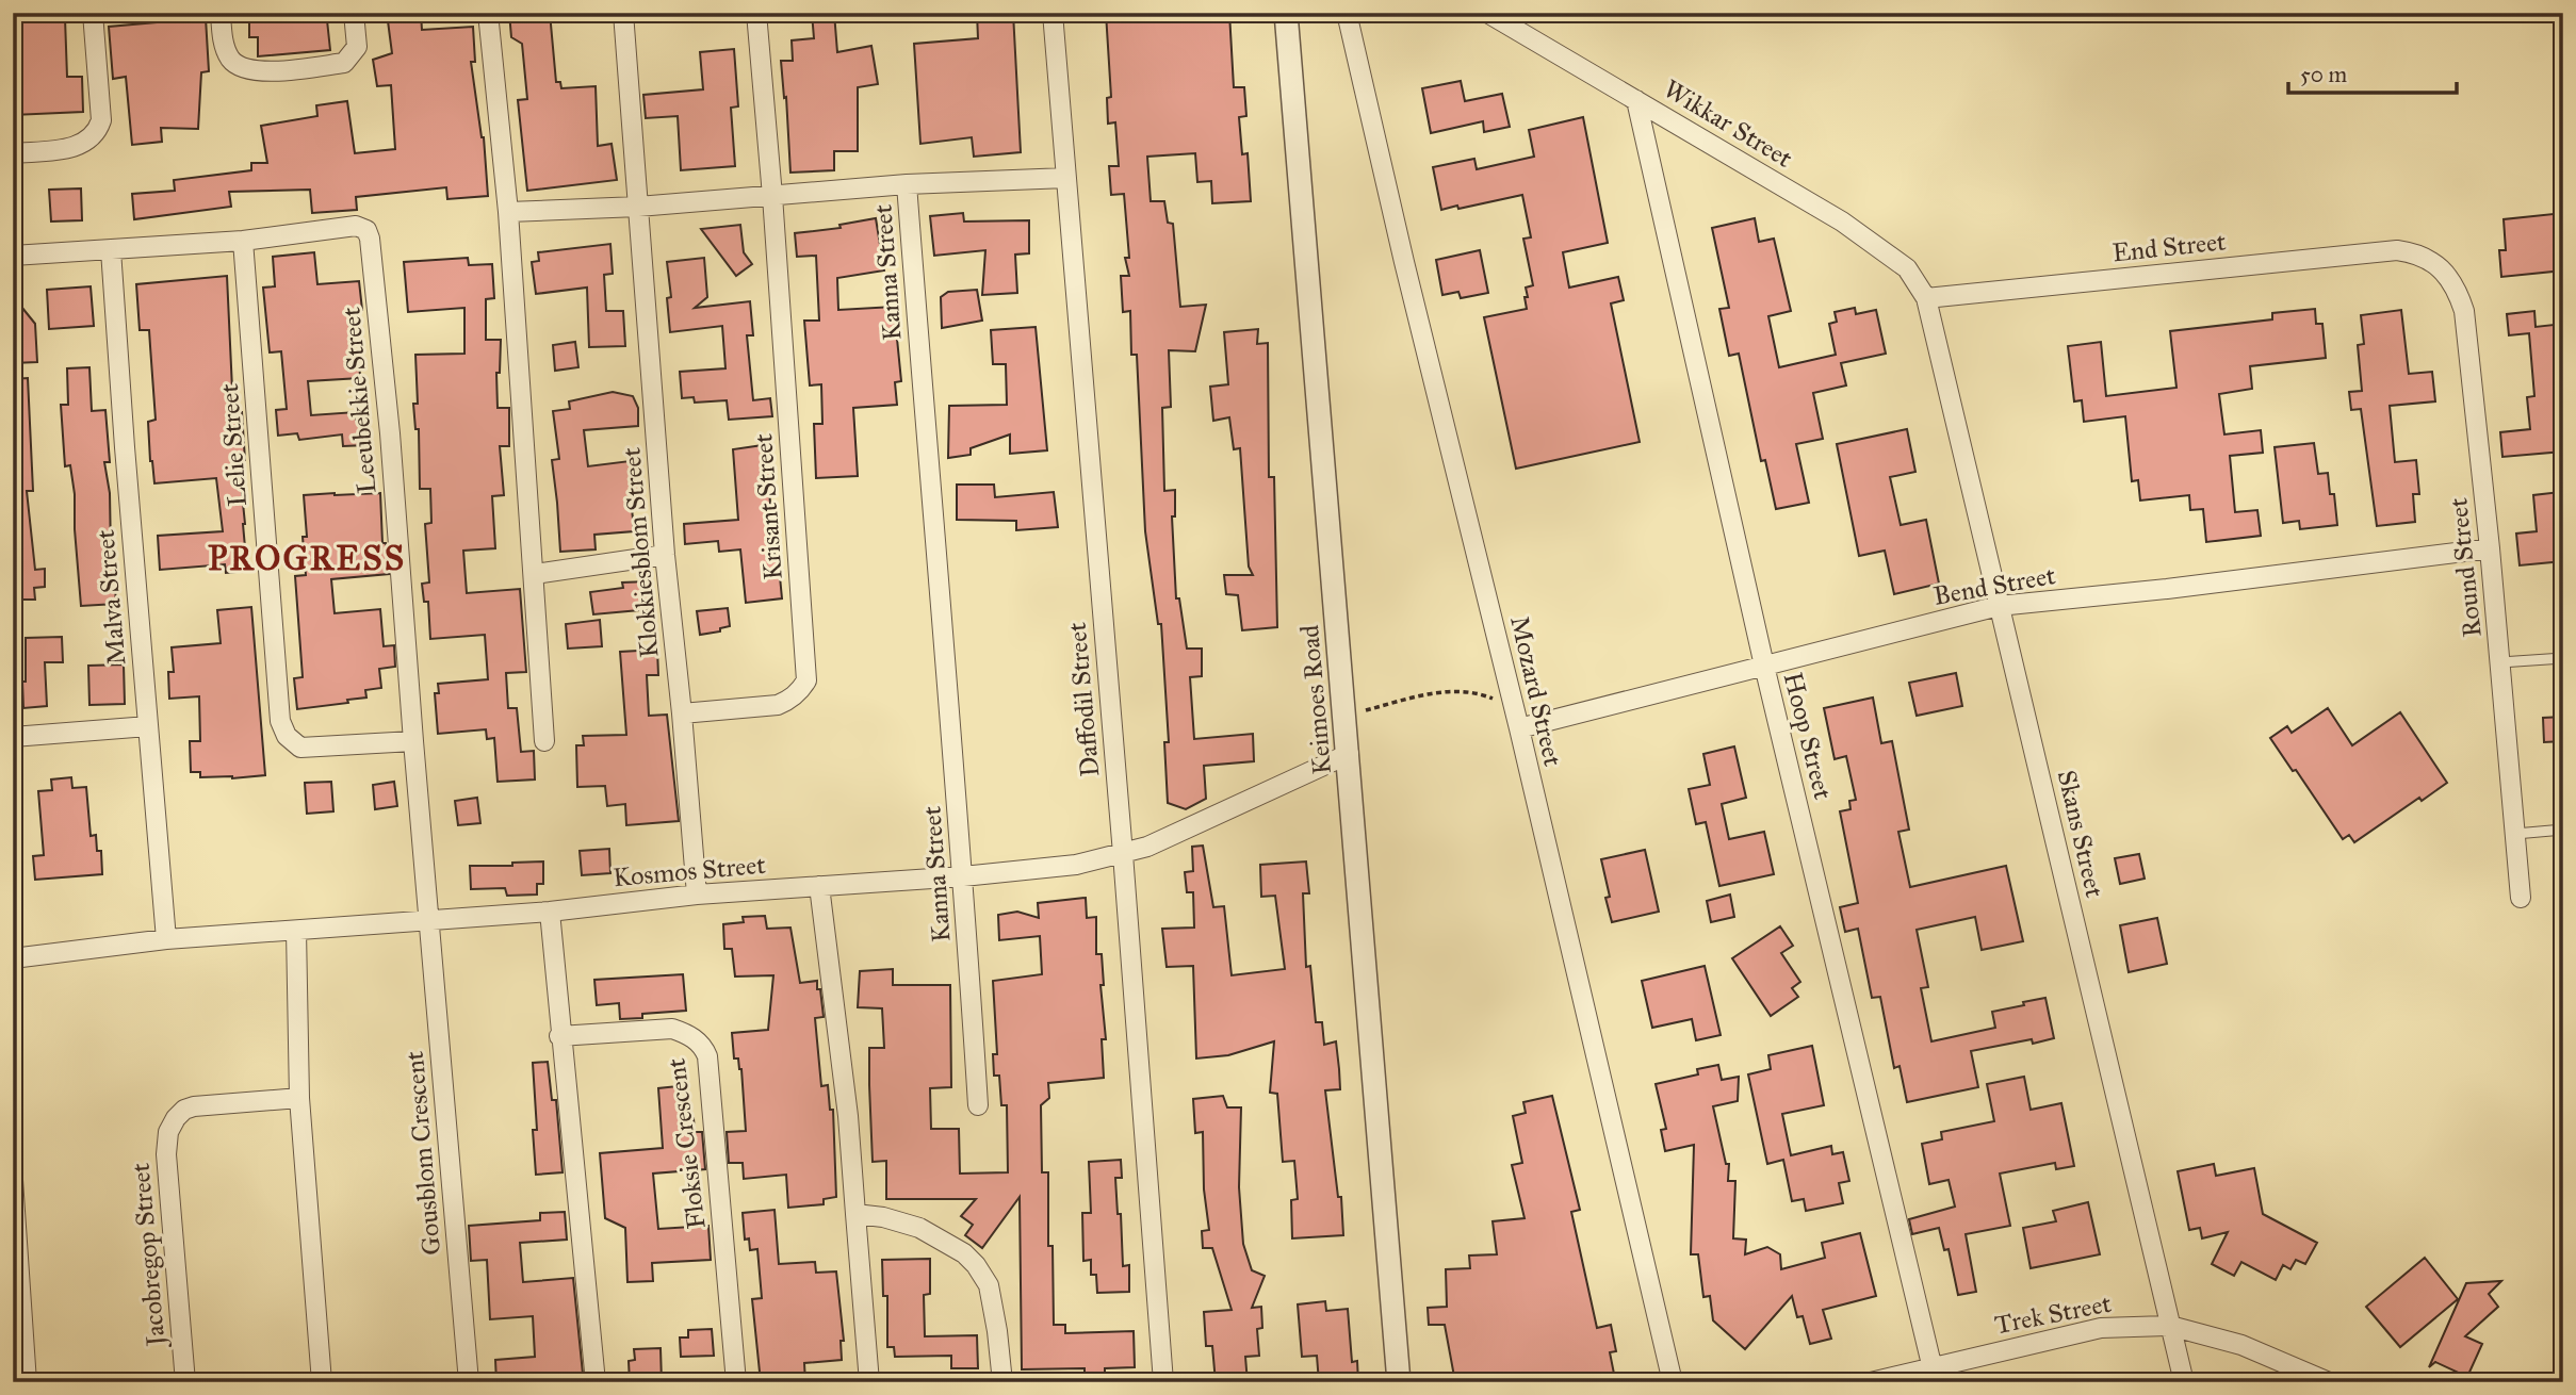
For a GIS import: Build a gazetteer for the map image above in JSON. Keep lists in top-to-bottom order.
{
  "streets": {
    "street": [
      "Wikkar Street",
      "End Street",
      "Kanna Street",
      "Leeubekkie Street",
      "Lelie Street",
      "Krisant Street",
      "Klokkiesblom Street",
      "Round Street",
      "Bend Street",
      "Malva Street",
      "Mozard Street",
      "Daffodil Street",
      "Keimoes Road",
      "Hoop Street",
      "Skans Street",
      "Kosmos Street",
      "Floksie Crescent",
      "Gousblom Crescent",
      "Jacobregop Street",
      "Trek Street"
    ]
  },
  "crossings": [
    ["Wikkar Street", "End Street"],
    ["Wikkar Street", "Hoop Street"],
    ["Wikkar Street", "Skans Street"],
    ["End Street", "Round Street"],
    ["End Street", "Skans Street"],
    ["Kanna Street", "Krisant Street"],
    ["Kanna Street", "Klokkiesblom Street"],
    ["Kanna Street", "Kosmos Street"],
    ["Leeubekkie Street", "Lelie Street"],
    ["Leeubekkie Street", "Malva Street"],
    ["Leeubekkie Street", "Kosmos Street"],
    ["Leeubekkie Street", "Gousblom Crescent"],
    ["Krisant Street", "Klokkiesblom Street"],
    ["Klokkiesblom Street", "Kosmos Street"],
    ["Round Street", "Bend Street"],
    ["Bend Street", "Mozard Street"],
    ["Bend Street", "Hoop Street"],
    ["Bend Street", "Skans Street"],
    ["Malva Street", "Kosmos Street"],
    ["Daffodil Street", "Kosmos Street"],
    ["Keimoes Road", "Kosmos Street"],
    ["Hoop Street", "Trek Street"],
    ["Skans Street", "Trek Street"],
    ["Kosmos Street", "Gousblom Crescent"]
  ],
  "districts": ["PROGRESS"],
  "scale_bar": "50 m"
}
